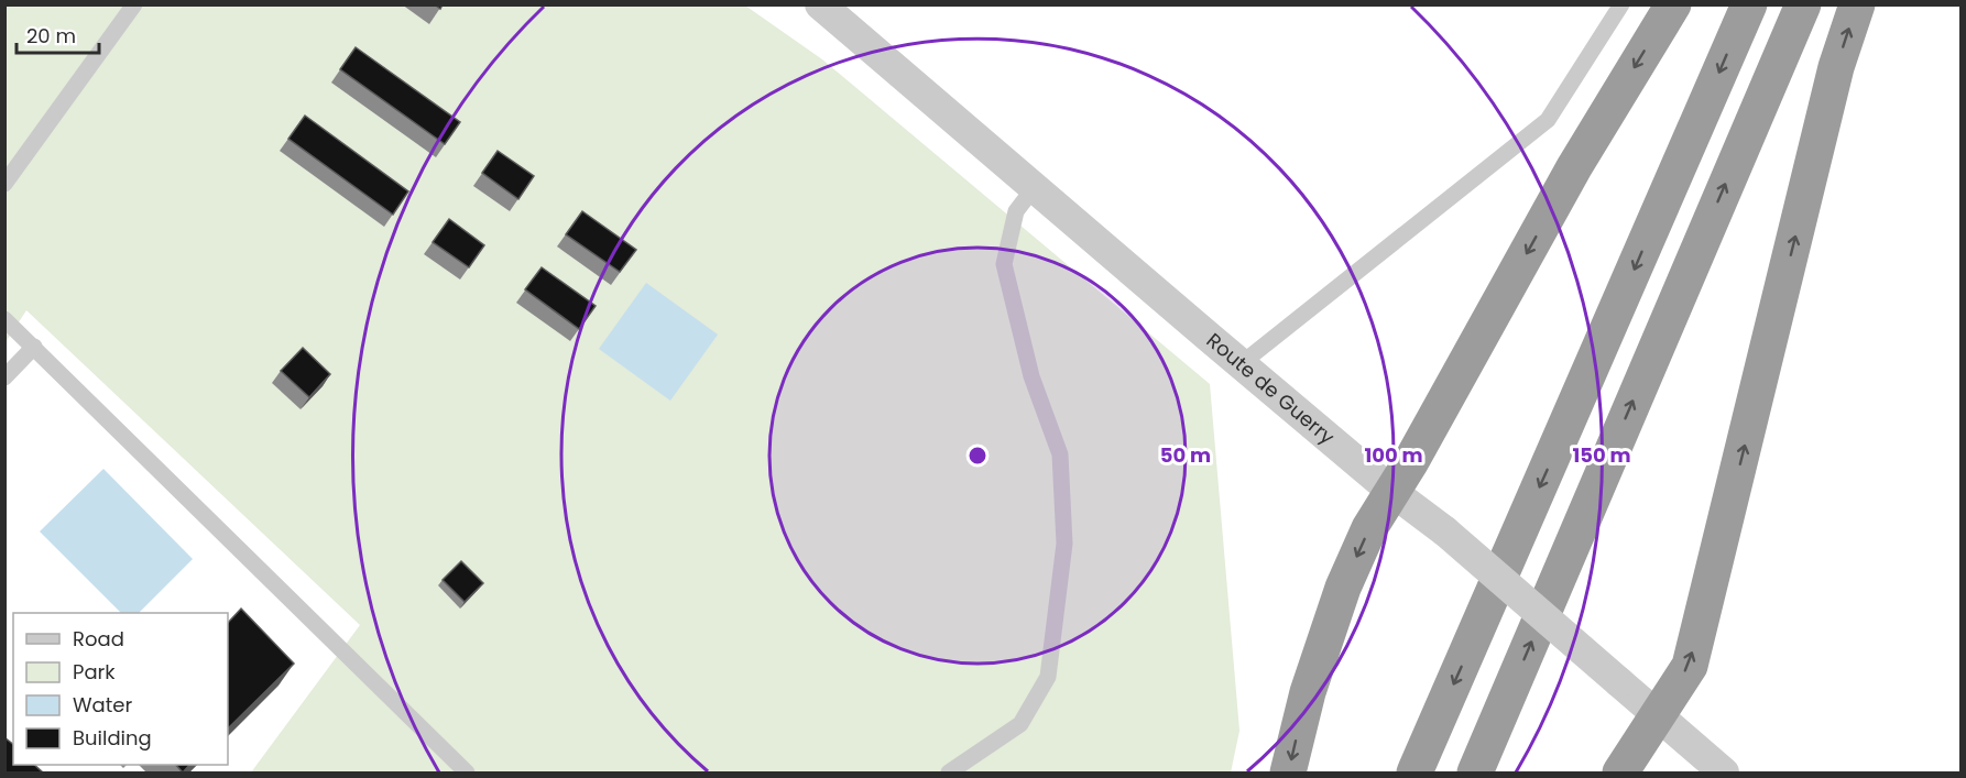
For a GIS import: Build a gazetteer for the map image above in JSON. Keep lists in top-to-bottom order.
{
  "streets": {
    "street": ["Route de Guerry"]
  },
  "legend": [
    "Road",
    "Park",
    "Water",
    "Building"
  ],
  "scale_bar": "20 m",
  "rings": ["50 m", "100 m", "150 m"]
}
